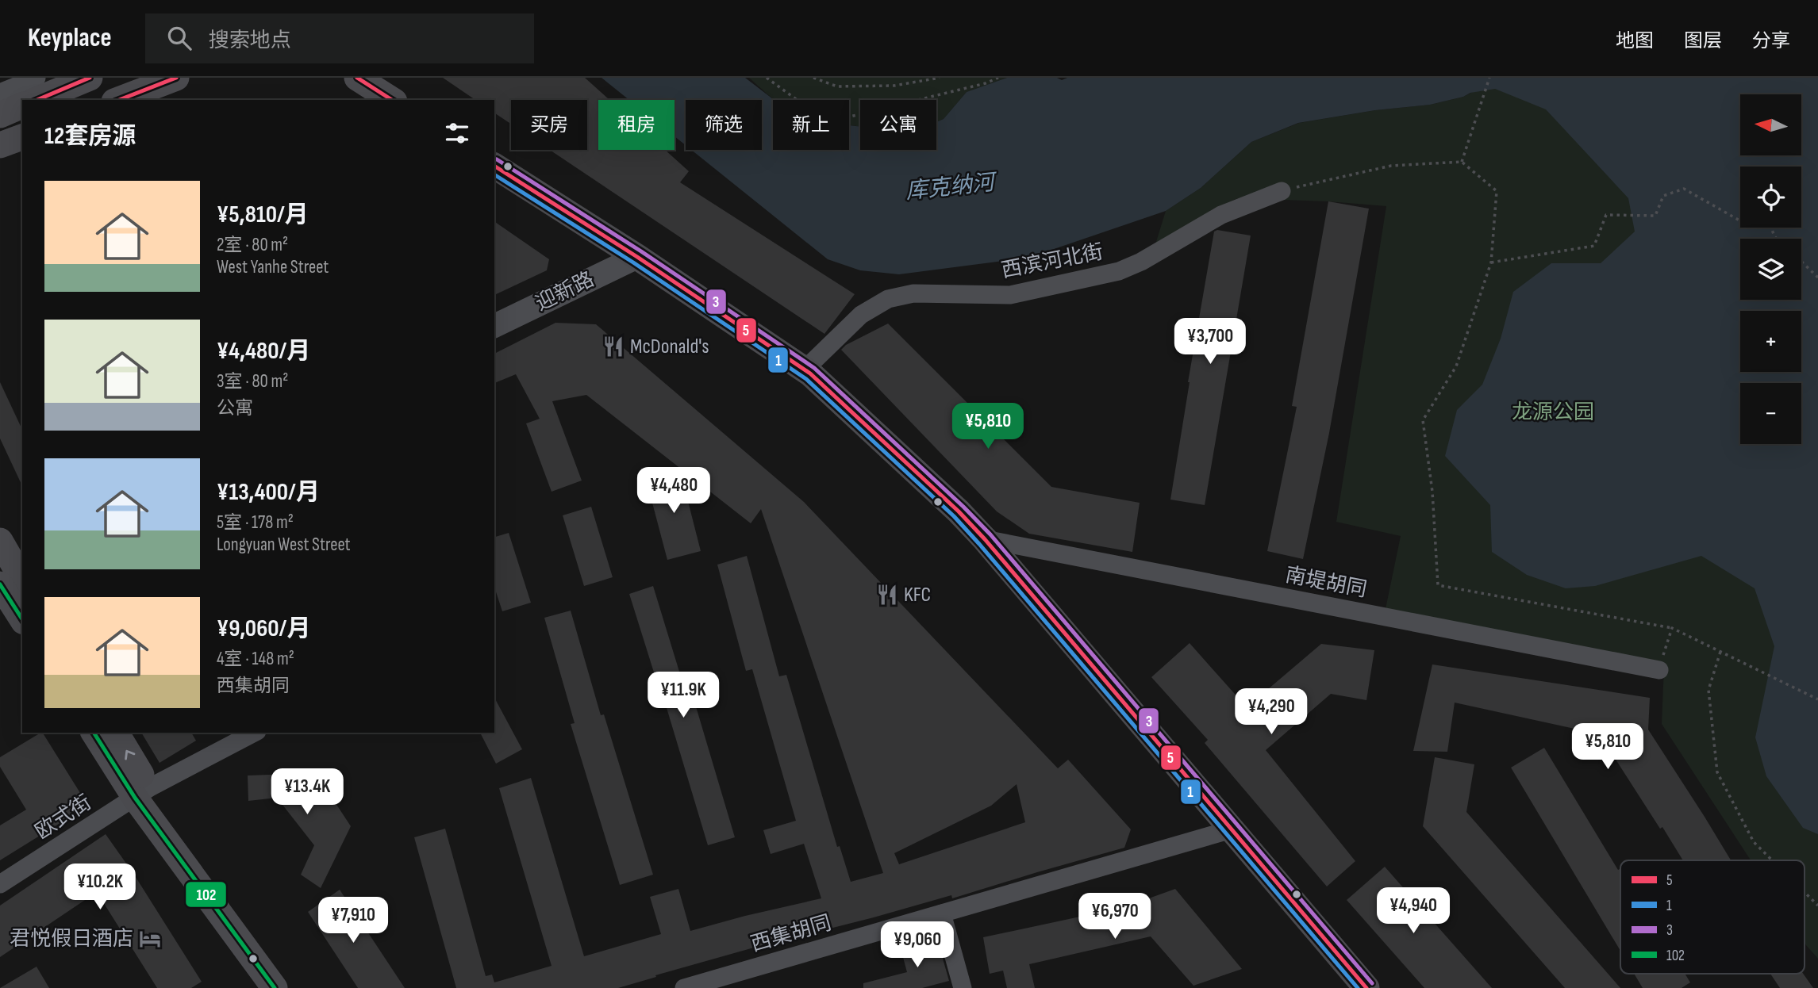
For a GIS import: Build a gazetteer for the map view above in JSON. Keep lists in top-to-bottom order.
{
  "streets": {
    "street": [
      "西滨河北街",
      "迎新路",
      "南堤胡同",
      "欧式街",
      "西集胡同"
    ]
  },
  "water": ["库克纳河"],
  "parks": ["龙源公园"],
  "places": {
    "restaurant": ["McDonald's", "KFC"],
    "hotel": ["君悦假日酒店"]
  },
  "lines": [
    "transit line 5",
    "transit line 3",
    "transit line 1",
    "transit line 102"
  ],
  "legend": [
    "5",
    "1",
    "3",
    "102"
  ],
  "north": "left",
  "page": {
    "header": "Keyplace",
    "search": "搜索地点",
    "nav": ["地图", "图层", "分享"],
    "map_buttons": ["+", "−"],
    "chip": [
      "买房",
      "租房",
      "筛选",
      "新上",
      "公寓"
    ],
    "heading": "12套房源",
    "list": [
      {
        "name": "¥5,810/月",
        "note": "2室 · 80 m² · West Yanhe Street"
      },
      {
        "name": "¥4,480/月",
        "note": "3室 · 80 m² · 公寓"
      },
      {
        "name": "¥13,400/月",
        "note": "5室 · 178 m² · Longyuan West Street"
      },
      {
        "name": "¥9,060/月",
        "note": "4室 · 148 m² · 西集胡同"
      }
    ],
    "price": [
      "¥3,700",
      "¥5,810",
      "¥4,480",
      "¥11.9K",
      "¥4,290",
      "¥5,810",
      "¥13.4K",
      "¥10.2K",
      "¥4,940",
      "¥6,970",
      "¥7,910",
      "¥9,060"
    ]
  }
}
